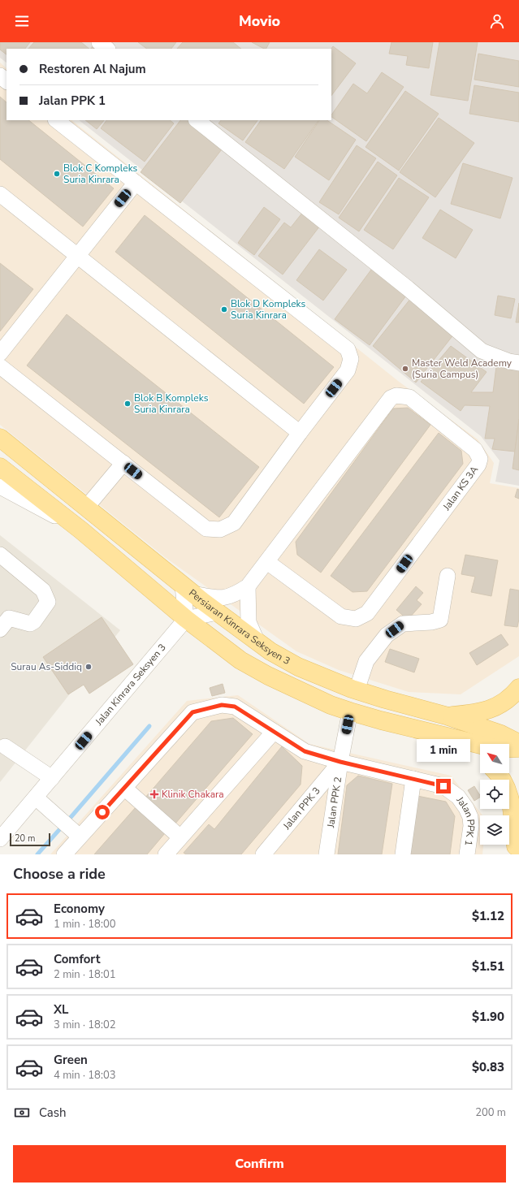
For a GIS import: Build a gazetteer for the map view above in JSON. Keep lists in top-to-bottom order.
{
  "streets": {
    "main road": ["Persiaran Kinrara Seksyen 3"],
    "street": [
      "Jalan KS 3A",
      "Jalan Kinrara Seksyen 3",
      "Jalan PPK 2",
      "Jalan PPK 3",
      "Jalan PPK 1"
    ]
  },
  "crossings": [
    ["Jalan KS 3A", "Persiaran Kinrara Seksyen 3"],
    ["Jalan PPK 2", "Jalan PPK 3"],
    ["Jalan PPK 2", "Jalan PPK 1"],
    ["Jalan PPK 3", "Jalan PPK 1"]
  ],
  "places": {
    "other": [
      "Blok C Kompleks Suria Kinrara",
      "Blok D Kompleks Suria Kinrara",
      "Master Weld Academy (Suria Campus)",
      "Blok B Kompleks Suria Kinrara",
      "Surau As-Siddiq"
    ],
    "health": ["Klinik Chakara"]
  },
  "scale_bar": "20 m",
  "north": "top left",
  "page": {
    "header": "Movio",
    "banner": ["Restoren Al Najum", "Jalan PPK 1"],
    "bubble": "1 min",
    "scale": "20 m",
    "heading": "Choose a ride",
    "list": [
      {
        "name": "Economy",
        "note": "1 min · 18:00",
        "value": "$1.12"
      },
      {
        "name": "Comfort",
        "note": "2 min · 18:01",
        "value": "$1.51"
      },
      {
        "name": "XL",
        "note": "3 min · 18:02",
        "value": "$1.90"
      },
      {
        "name": "Green",
        "note": "4 min · 18:03",
        "value": "$0.83"
      }
    ],
    "pay": ["Cash", "200 m"],
    "buttons": "Confirm"
  }
}
